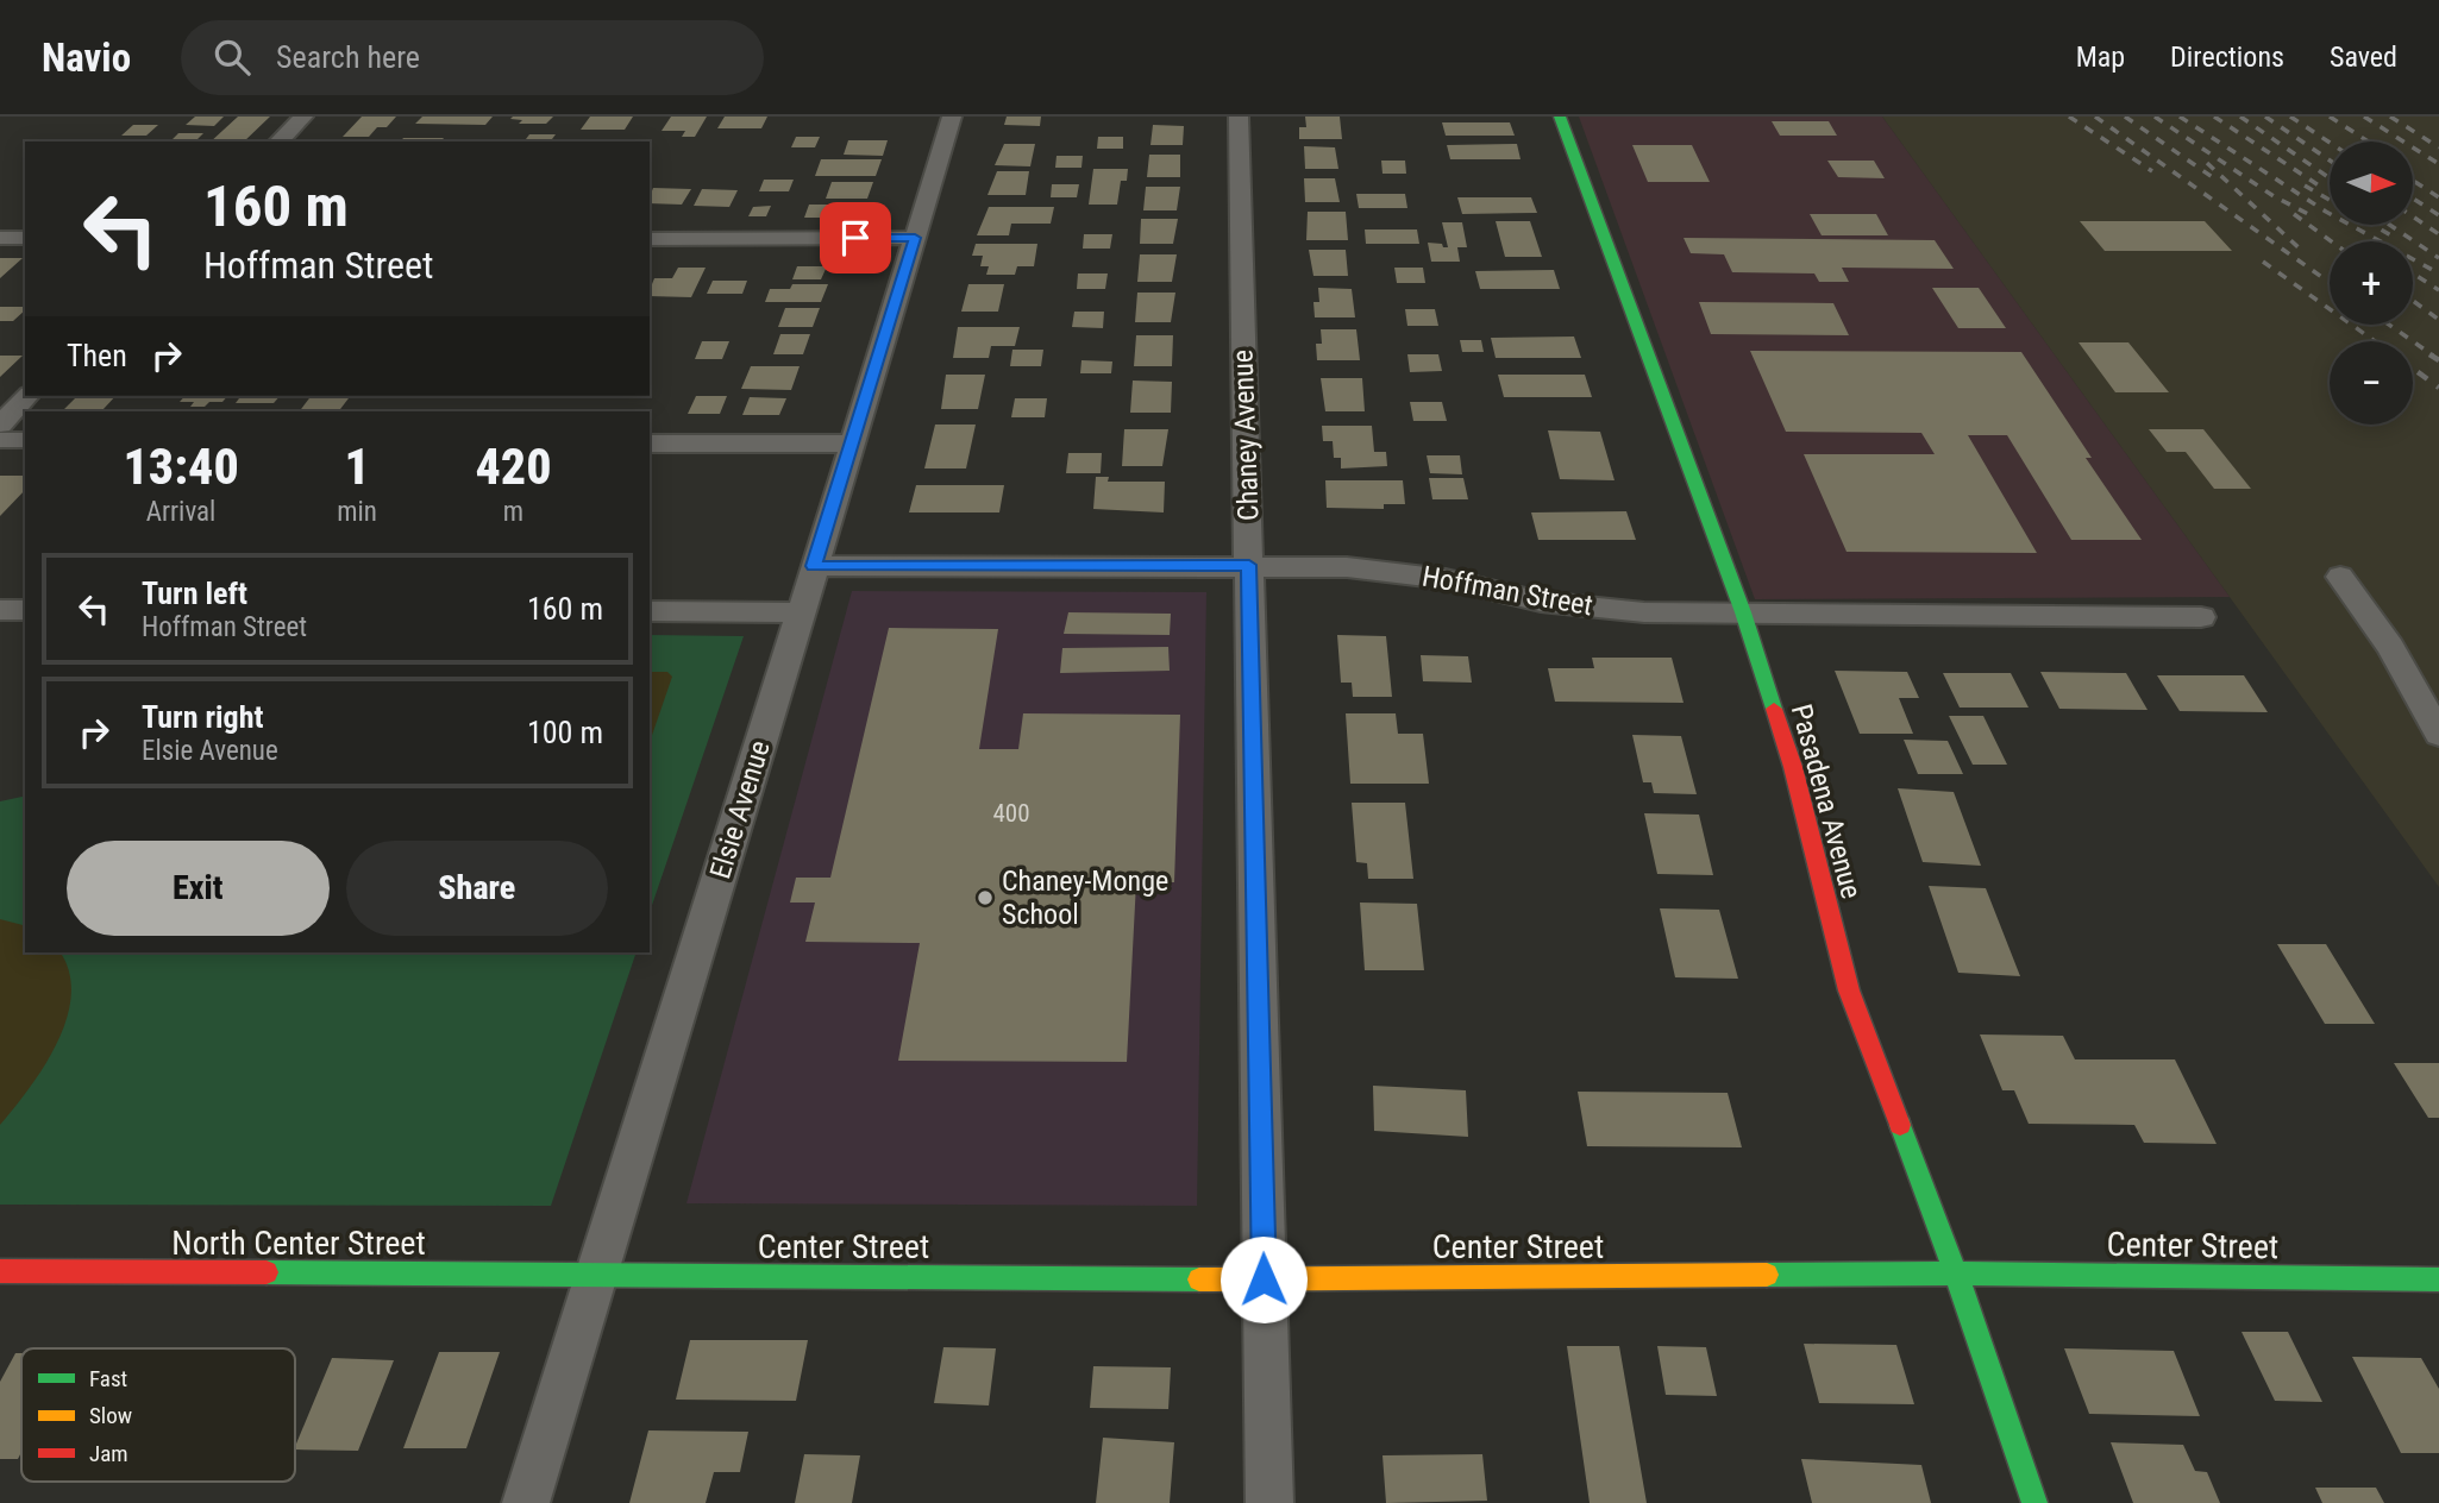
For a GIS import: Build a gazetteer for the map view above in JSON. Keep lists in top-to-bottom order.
{
  "streets": {
    "street": [
      "Chaney Avenue",
      "Hoffman Street",
      "Pasadena Avenue",
      "Elsie Avenue",
      "North Center Street",
      "Center Street"
    ]
  },
  "crossings": [
    ["Chaney Avenue", "Hoffman Street"],
    ["Chaney Avenue", "Center Street"],
    ["Hoffman Street", "Pasadena Avenue"],
    ["Hoffman Street", "Elsie Avenue"],
    ["Pasadena Avenue", "Center Street"],
    ["Elsie Avenue", "North Center Street"],
    ["Elsie Avenue", "Center Street"],
    ["North Center Street", "Center Street"]
  ],
  "places": ["Chaney-Monge School"],
  "house_numbers": ["400"],
  "legend": ["Fast", "Slow", "Jam"],
  "north": "right",
  "page": {
    "header": "Navio",
    "search": "Search here",
    "nav": ["Map", "Directions", "Saved"],
    "map_buttons": ["+", "−"],
    "turn": ["160 m", "Hoffman Street"],
    "then": "Then",
    "eta": [
      "13:40",
      "Arrival",
      "1",
      "min",
      "420",
      "m"
    ],
    "list": [
      {
        "name": "Turn left",
        "note": "Hoffman Street",
        "value": "160 m"
      },
      {
        "name": "Turn right",
        "note": "Elsie Avenue",
        "value": "100 m"
      }
    ],
    "buttons": ["Exit", "Share"]
  }
}
